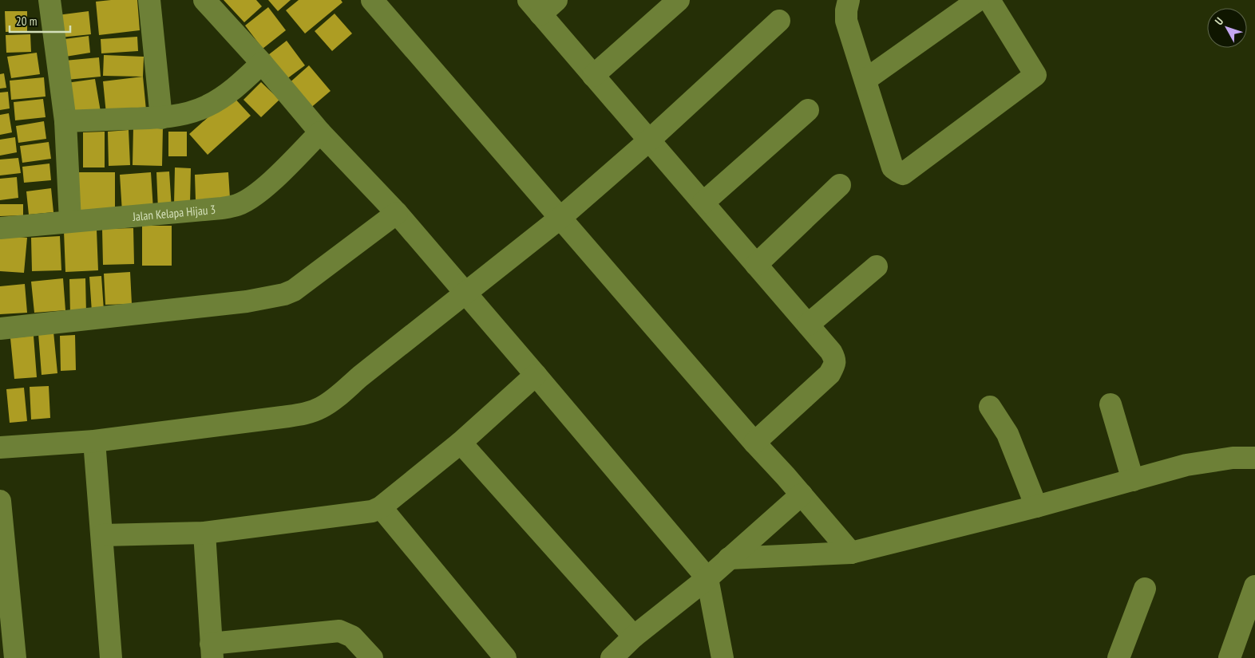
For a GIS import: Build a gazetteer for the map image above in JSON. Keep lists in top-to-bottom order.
{
  "streets": {
    "street": ["Jalan Kelapa Hijau 3"]
  },
  "scale_bar": "20 m",
  "north": "top left"
}
